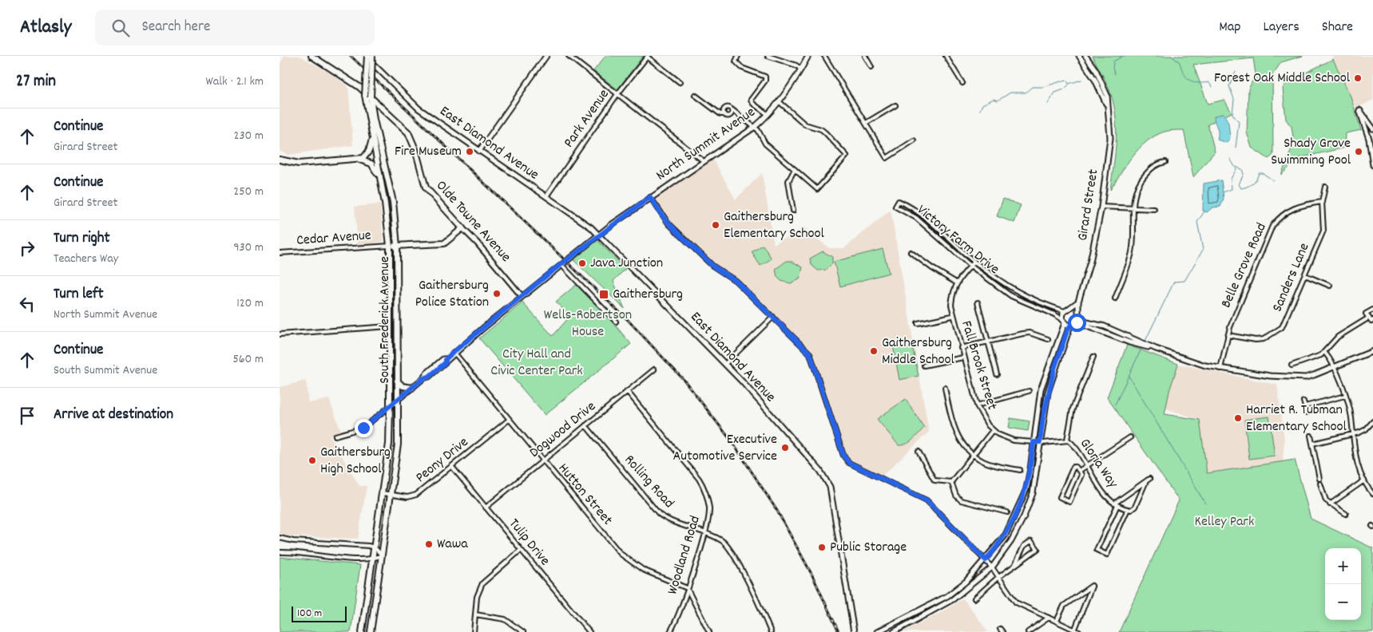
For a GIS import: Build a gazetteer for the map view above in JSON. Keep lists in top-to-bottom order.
{
  "streets": {
    "main road": ["Olde Towne Avenue", "South Frederick Avenue"],
    "street": [
      "Park Avenue",
      "East Diamond Avenue",
      "North Summit Avenue",
      "Girard Street",
      "Cedar Avenue",
      "Victory Farm Drive",
      "Belle Grove Road",
      "Sanders Lane",
      "Fall Brook Street",
      "Dogwood Drive",
      "Peony Drive",
      "Gloria Way",
      "Rolling Road",
      "Hutton Street",
      "Tulip Drive",
      "Woodland Road"
    ]
  },
  "crossings": [
    ["Park Avenue", "East Diamond Avenue"],
    ["East Diamond Avenue", "North Summit Avenue"],
    ["East Diamond Avenue", "South Frederick Avenue"],
    ["North Summit Avenue", "Olde Towne Avenue"],
    ["North Summit Avenue", "South Frederick Avenue"],
    ["North Summit Avenue", "Hutton Street"],
    ["Girard Street", "Victory Farm Drive"],
    ["Cedar Avenue", "South Frederick Avenue"],
    ["Victory Farm Drive", "Fall Brook Street"],
    ["Belle Grove Road", "Sanders Lane"],
    ["South Frederick Avenue", "Peony Drive"],
    ["Fall Brook Street", "Gloria Way"],
    ["Dogwood Drive", "Rolling Road"],
    ["Dogwood Drive", "Hutton Street"],
    ["Dogwood Drive", "Tulip Drive"],
    ["Dogwood Drive", "Woodland Road"],
    ["Peony Drive", "Hutton Street"],
    ["Peony Drive", "Tulip Drive"],
    ["Rolling Road", "Woodland Road"],
    ["Hutton Street", "Woodland Road"]
  ],
  "parks": ["Wells-Robertson House", "City Hall and Civic Center Park", "Kelley Park"],
  "places": {
    "other": [
      "Forest Oak Middle School",
      "Fire Museum",
      "Shady Grove Swimming Pool",
      "Gaithersburg Elementary School",
      "Java Junction",
      "Gaithersburg Police Station",
      "Gaithersburg Middle School",
      "Harriet R. Tubman Elementary School",
      "Executive Automotive Service",
      "Gaithersburg High School",
      "Wawa",
      "Public Storage"
    ],
    "transit": ["Gaithersburg"]
  },
  "scale_bar": "100 m",
  "page": {
    "header": "Atlasly",
    "search": "Search here",
    "nav": ["Map", "Layers", "Share"],
    "heading": ["27 min", "Walk · 2.1 km"],
    "list": [
      ["Continue", "Girard Street", "230 m"],
      ["Continue", "Girard Street", "250 m"],
      ["Turn right", "Teachers Way", "930 m"],
      ["Turn left", "North Summit Avenue", "120 m"],
      ["Continue", "South Summit Avenue", "560 m"],
      "Arrive at destination"
    ],
    "map_buttons": ["+", "−"],
    "scale": "100 m"
  }
}
